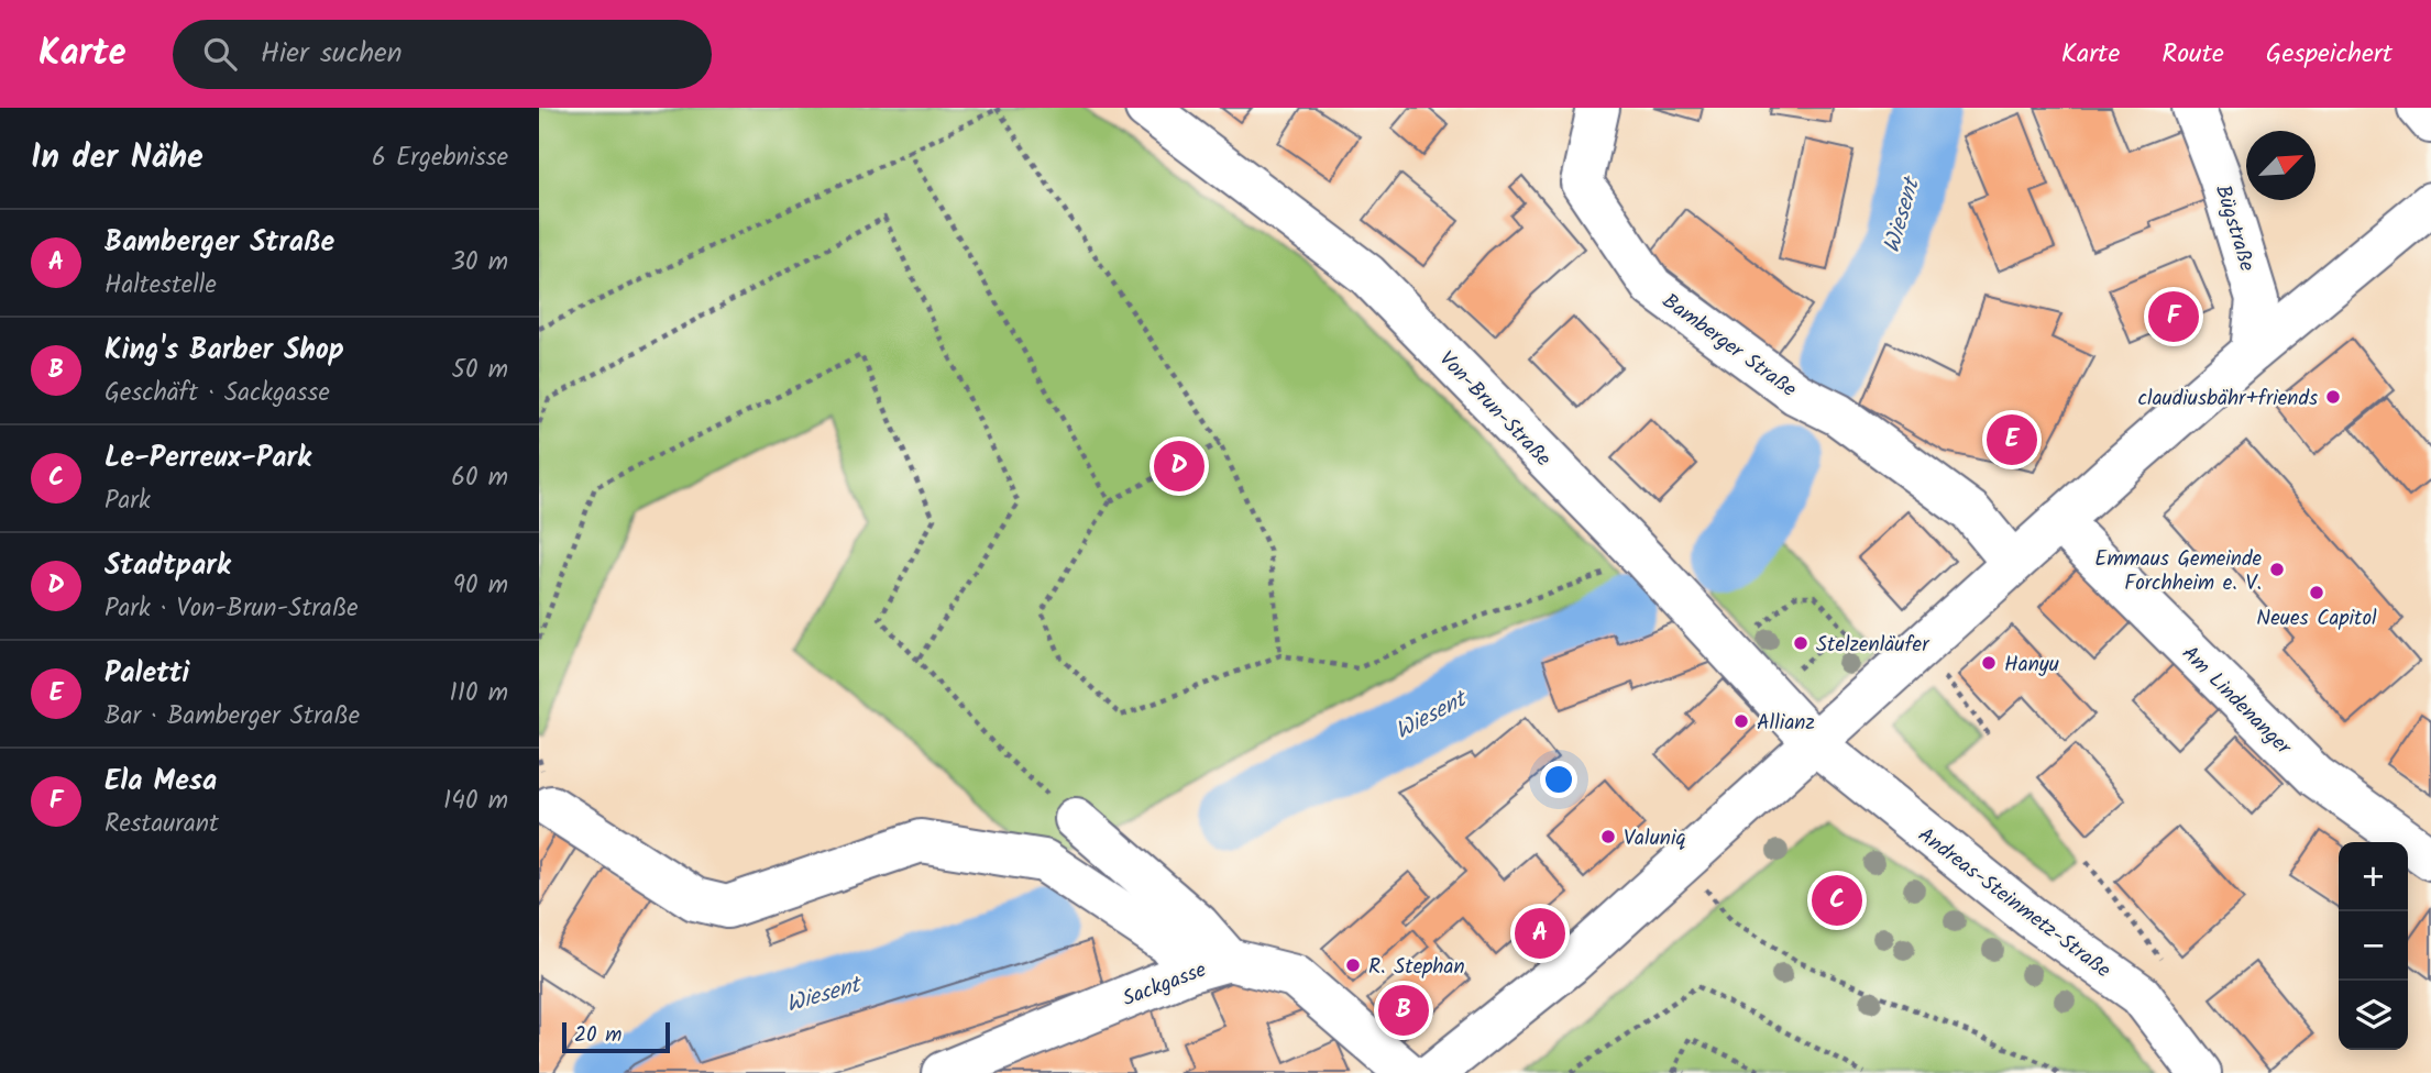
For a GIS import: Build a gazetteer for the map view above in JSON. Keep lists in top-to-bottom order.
{
  "streets": {
    "street": [
      "Bügstraße",
      "Bamberger Straße",
      "Von-Brun-Straße",
      "Am Lindenanger",
      "Andreas-Steinmetz-Straße",
      "Sackgasse"
    ]
  },
  "crossings": [
    ["Von-Brun-Straße", "Andreas-Steinmetz-Straße"]
  ],
  "water": ["Wiesent"],
  "places": [
    "claudiusbähr+friends",
    "Emmaus Gemeinde Forchheim e. V.",
    "Neues Capitol",
    "Stelzenläufer",
    "Hanyu",
    "Allianz",
    "Valuniq",
    "R. Stephan"
  ],
  "scale_bar": "20 m",
  "north": "top right",
  "page": {
    "header": "Karte",
    "search": "Hier suchen",
    "nav": ["Karte", "Route", "Gespeichert"],
    "heading": ["In der Nähe", "6 Ergebnisse"],
    "list": [
      {
        "mark": "A",
        "name": "Bamberger Straße",
        "note": "Haltestelle",
        "value": "30 m"
      },
      {
        "mark": "B",
        "name": "King's Barber Shop",
        "note": "Geschäft · Sackgasse",
        "value": "50 m"
      },
      {
        "mark": "C",
        "name": "Le-Perreux-Park",
        "note": "Park",
        "value": "60 m"
      },
      {
        "mark": "D",
        "name": "Stadtpark",
        "note": "Park · Von-Brun-Straße",
        "value": "90 m"
      },
      {
        "mark": "E",
        "name": "Paletti",
        "note": "Bar · Bamberger Straße",
        "value": "110 m"
      },
      {
        "mark": "F",
        "name": "Ela Mesa",
        "note": "Restaurant",
        "value": "140 m"
      }
    ],
    "pins": [
      "F",
      "E",
      "D",
      "C",
      "A",
      "B"
    ],
    "map_buttons": ["+", "−"],
    "scale": "20 m"
  }
}
